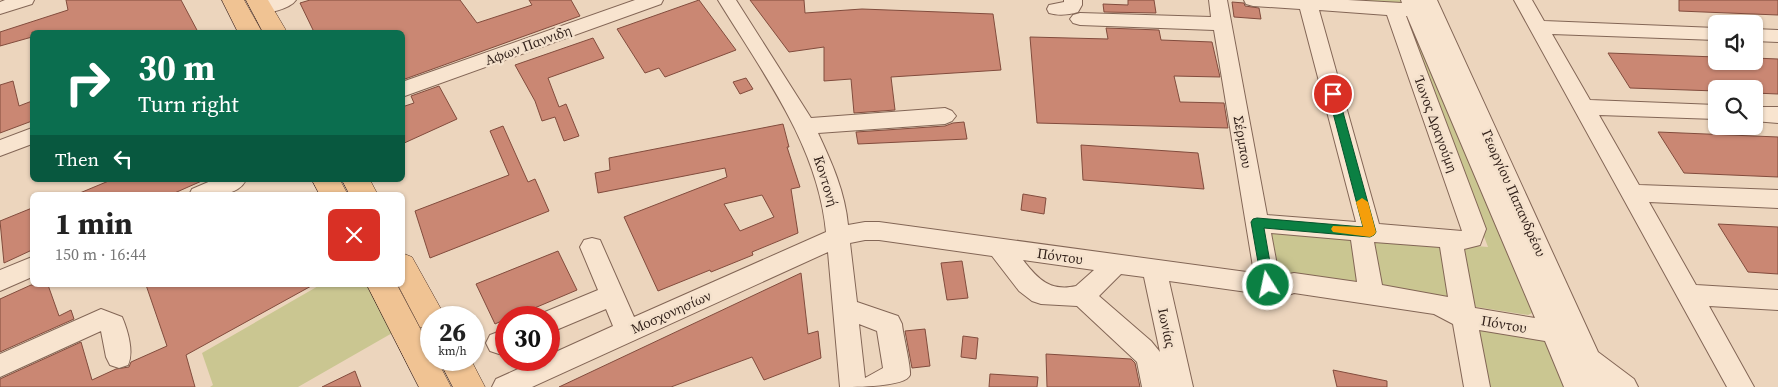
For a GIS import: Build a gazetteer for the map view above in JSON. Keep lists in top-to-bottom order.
{
  "streets": {
    "street": [
      "Αφων Παννιδη",
      "Ίωνος Δραγούμη",
      "Σέρμπου",
      "Κοντονή",
      "Γεωργίου Παπανδρέου",
      "Πόντου",
      "Μοσχονησίων",
      "Ιωνίας"
    ]
  },
  "crossings": [
    ["Ίωνος Δραγούμη", "Γεωργίου Παπανδρέου"],
    ["Ίωνος Δραγούμη", "Πόντου"],
    ["Σέρμπου", "Πόντου"],
    ["Κοντονή", "Πόντου"],
    ["Κοντονή", "Μοσχονησίων"],
    ["Γεωργίου Παπανδρέου", "Πόντου"],
    ["Πόντου", "Μοσχονησίων"],
    ["Πόντου", "Ιωνίας"]
  ],
  "page": {
    "turn": ["30 m", "Turn right"],
    "then": "Then",
    "heading": ["1 min", "150 m · 16:44"],
    "speed": "26 km/h",
    "limit": "30"
  }
}
